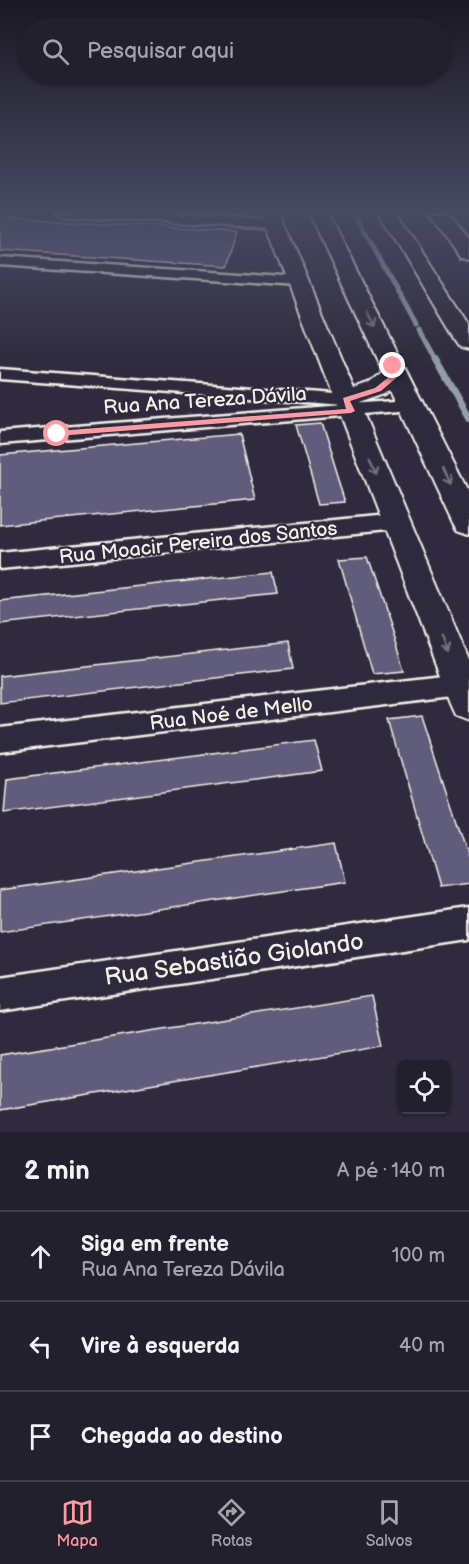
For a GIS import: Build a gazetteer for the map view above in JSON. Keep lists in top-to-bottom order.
{
  "streets": {
    "street": [
      "Rua Ana Tereza Dávila",
      "Rua Moacir Pereira dos Santos",
      "Rua Noé de Mello",
      "Rua Sebastião Giolando"
    ]
  },
  "page": {
    "search": "Pesquisar aqui",
    "heading": ["2 min", "A pé · 140 m"],
    "list": [
      ["Siga em frente", "Rua Ana Tereza Dávila", "100 m"],
      ["Vire à esquerda", "40 m"],
      "Chegada ao destino"
    ],
    "nav": ["Mapa", "Rotas", "Salvos"]
  }
}
